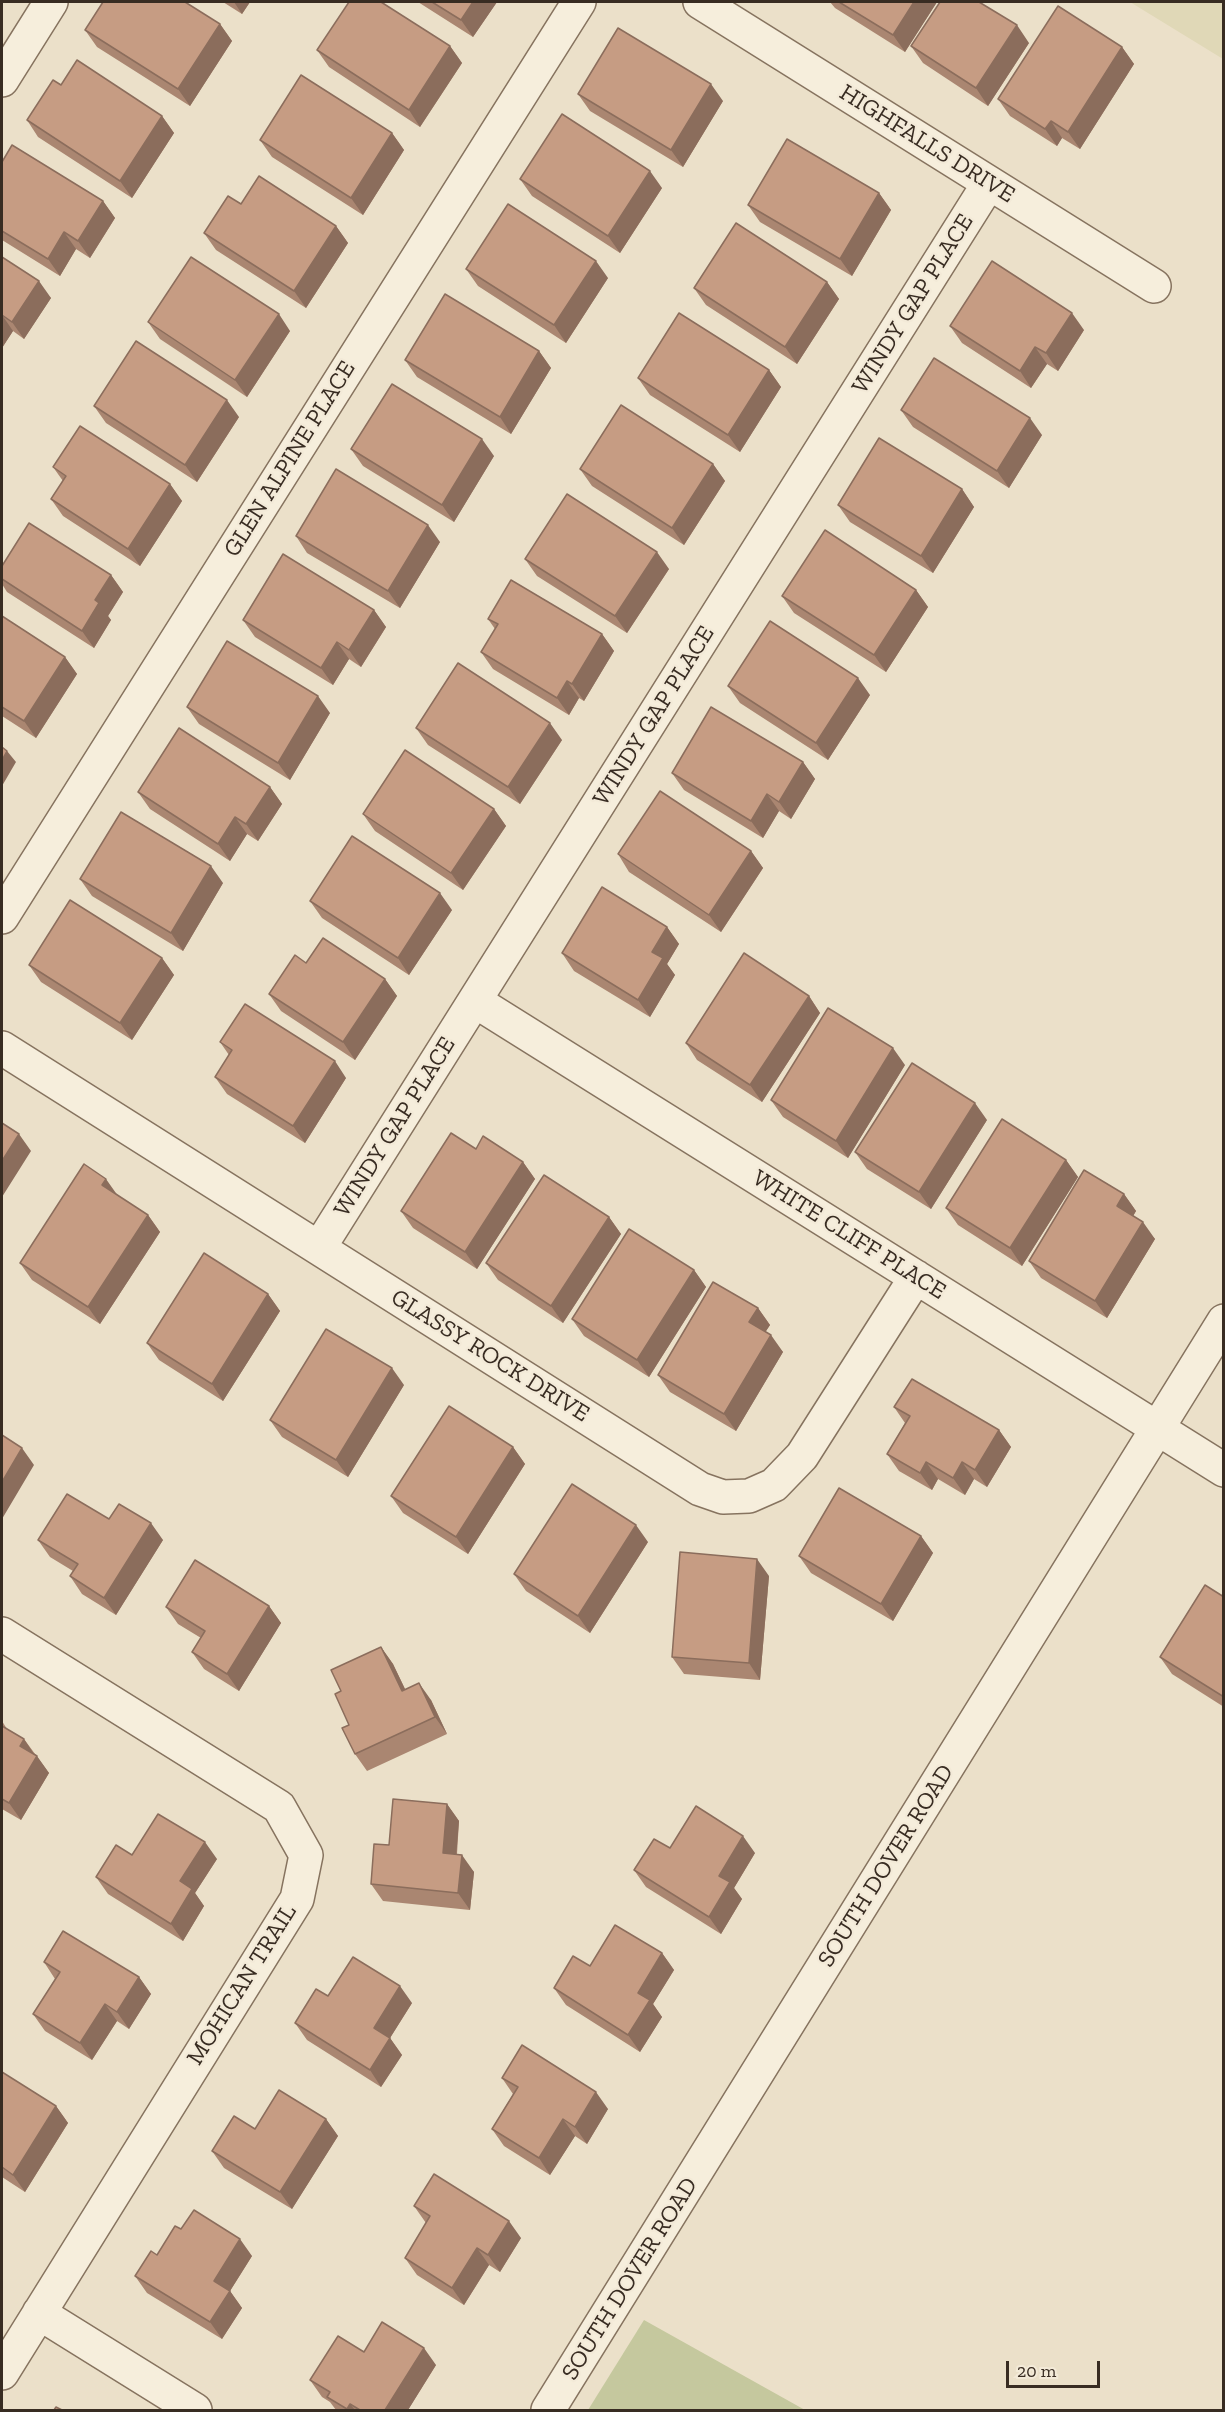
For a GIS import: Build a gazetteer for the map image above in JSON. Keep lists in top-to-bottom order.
{
  "streets": {
    "street": [
      "HIGHFALLS DRIVE",
      "WINDY GAP PLACE",
      "GLEN ALPINE PLACE",
      "WHITE CLIFF PLACE",
      "GLASSY ROCK DRIVE",
      "SOUTH DOVER ROAD",
      "MOHICAN TRAIL"
    ]
  },
  "crossings": [
    ["HIGHFALLS DRIVE", "WINDY GAP PLACE"],
    ["WINDY GAP PLACE", "WHITE CLIFF PLACE"],
    ["WINDY GAP PLACE", "GLASSY ROCK DRIVE"],
    ["WHITE CLIFF PLACE", "GLASSY ROCK DRIVE"],
    ["WHITE CLIFF PLACE", "SOUTH DOVER ROAD"]
  ],
  "scale_bar": "20 m"
}
